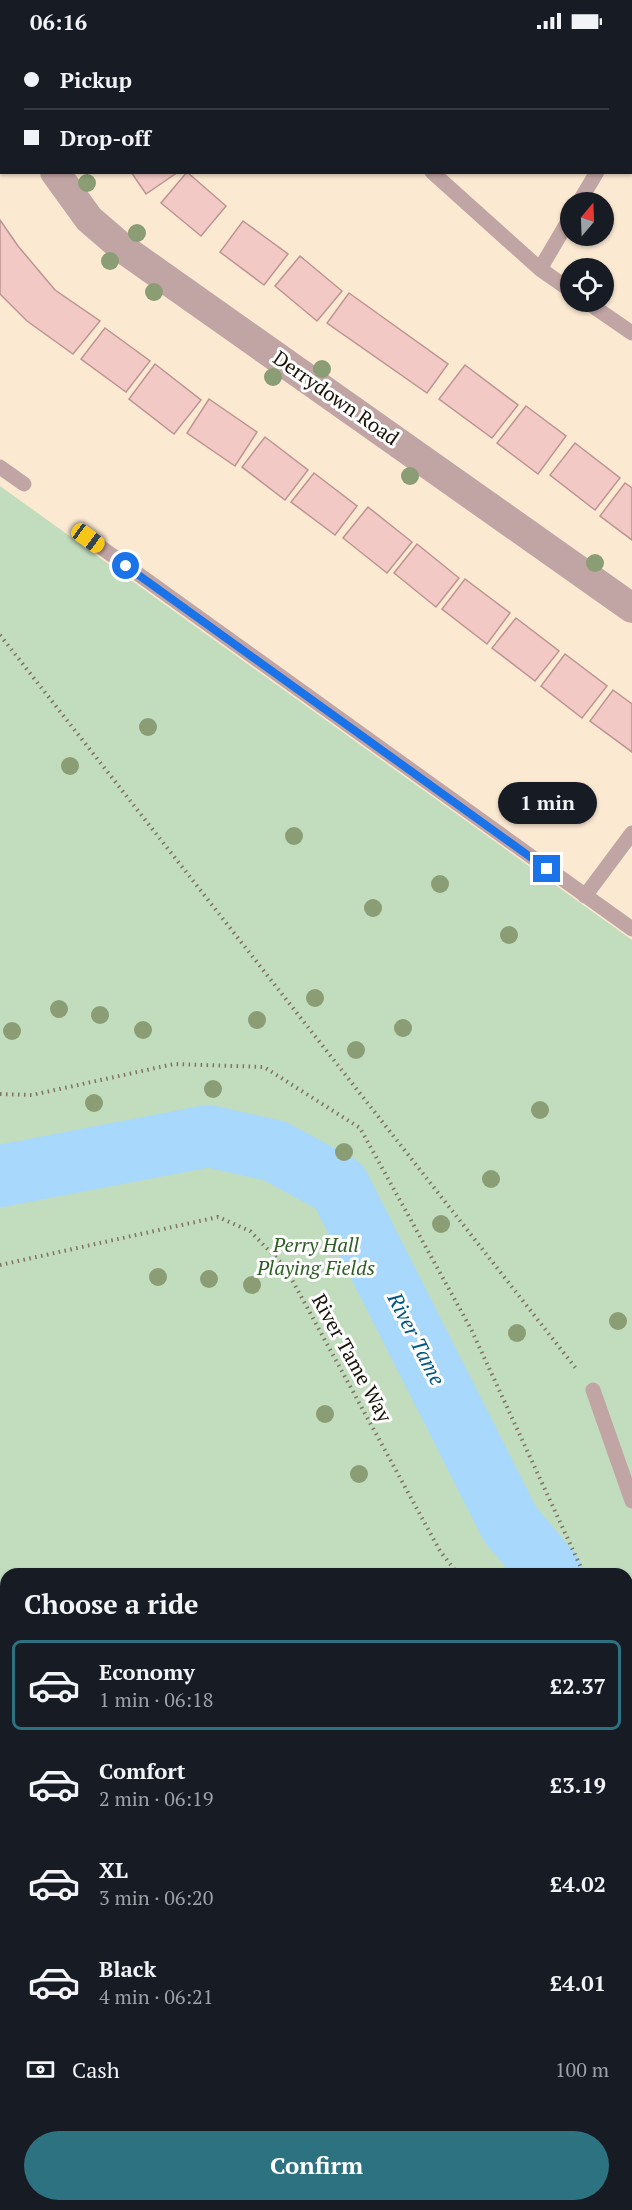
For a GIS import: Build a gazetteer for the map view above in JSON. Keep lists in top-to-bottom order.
{
  "streets": {
    "street": ["Derrydown Road"],
    "path": ["River Tame Way"]
  },
  "water": ["River Tame"],
  "parks": ["Perry Hall Playing Fields"],
  "north": "top",
  "page": {
    "status": "06:16",
    "banner": ["Pickup", "Drop-off"],
    "bubble": "1 min",
    "heading": "Choose a ride",
    "list": [
      {
        "name": "Economy",
        "note": "1 min · 06:18",
        "value": "£2.37"
      },
      {
        "name": "Comfort",
        "note": "2 min · 06:19",
        "value": "£3.19"
      },
      {
        "name": "XL",
        "note": "3 min · 06:20",
        "value": "£4.02"
      },
      {
        "name": "Black",
        "note": "4 min · 06:21",
        "value": "£4.01"
      }
    ],
    "pay": ["Cash", "100 m"],
    "buttons": "Confirm"
  }
}
